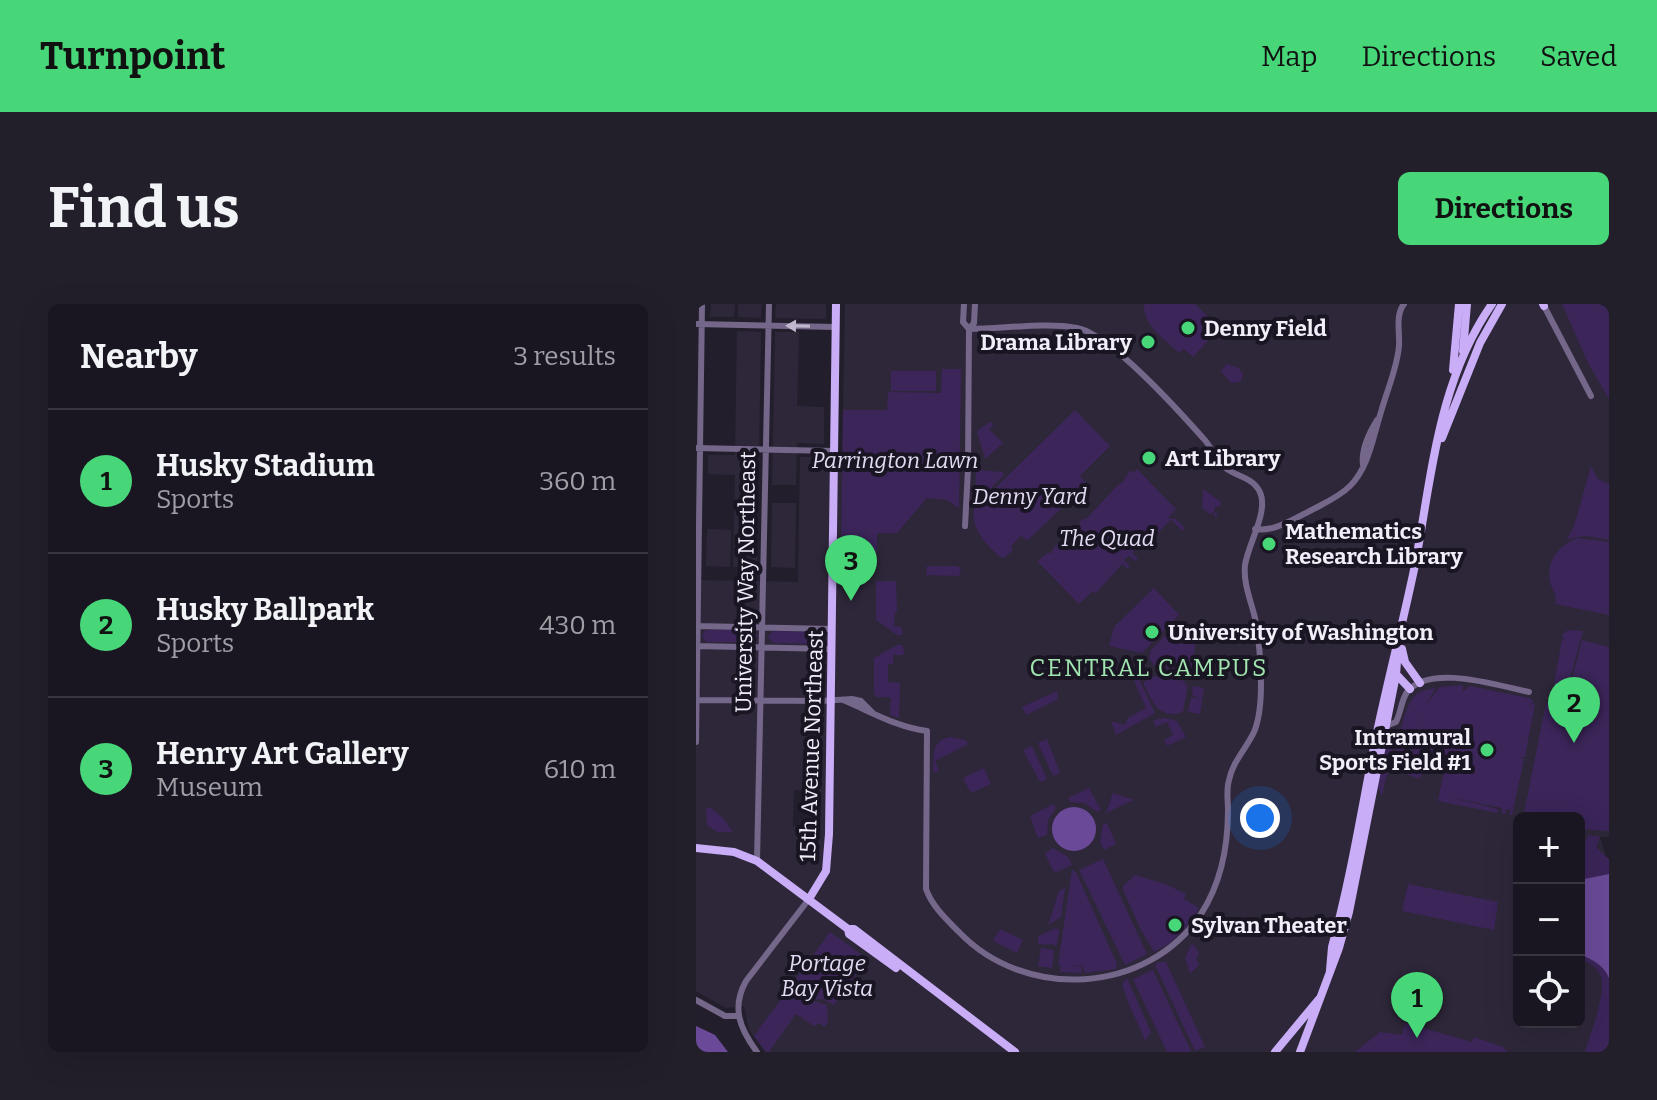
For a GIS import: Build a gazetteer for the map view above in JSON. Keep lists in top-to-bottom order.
{
  "streets": {
    "main road": ["15th Avenue Northeast"],
    "street": ["University Way Northeast"]
  },
  "districts": ["CENTRAL CAMPUS"],
  "parks": [
    "Parrington Lawn",
    "Denny Yard",
    "The Quad",
    "Portage Bay Vista"
  ],
  "places": [
    "Denny Field",
    "Drama Library",
    "Art Library",
    "Mathematics Research Library",
    "University of Washington",
    "Intramural Sports Field #1",
    "Sylvan Theater"
  ],
  "page": {
    "header": "Turnpoint",
    "nav": ["Map", "Directions", "Saved"],
    "buttons": "Directions",
    "title": "Find us",
    "heading": ["Nearby", "3 results"],
    "list": [
      {
        "mark": "1",
        "name": "Husky Stadium",
        "note": "Sports",
        "value": "360 m"
      },
      {
        "mark": "2",
        "name": "Husky Ballpark",
        "note": "Sports",
        "value": "430 m"
      },
      {
        "mark": "3",
        "name": "Henry Art Gallery",
        "note": "Museum",
        "value": "610 m"
      }
    ],
    "pins": ["3", "2", "1"],
    "map_buttons": ["+", "−"]
  }
}
